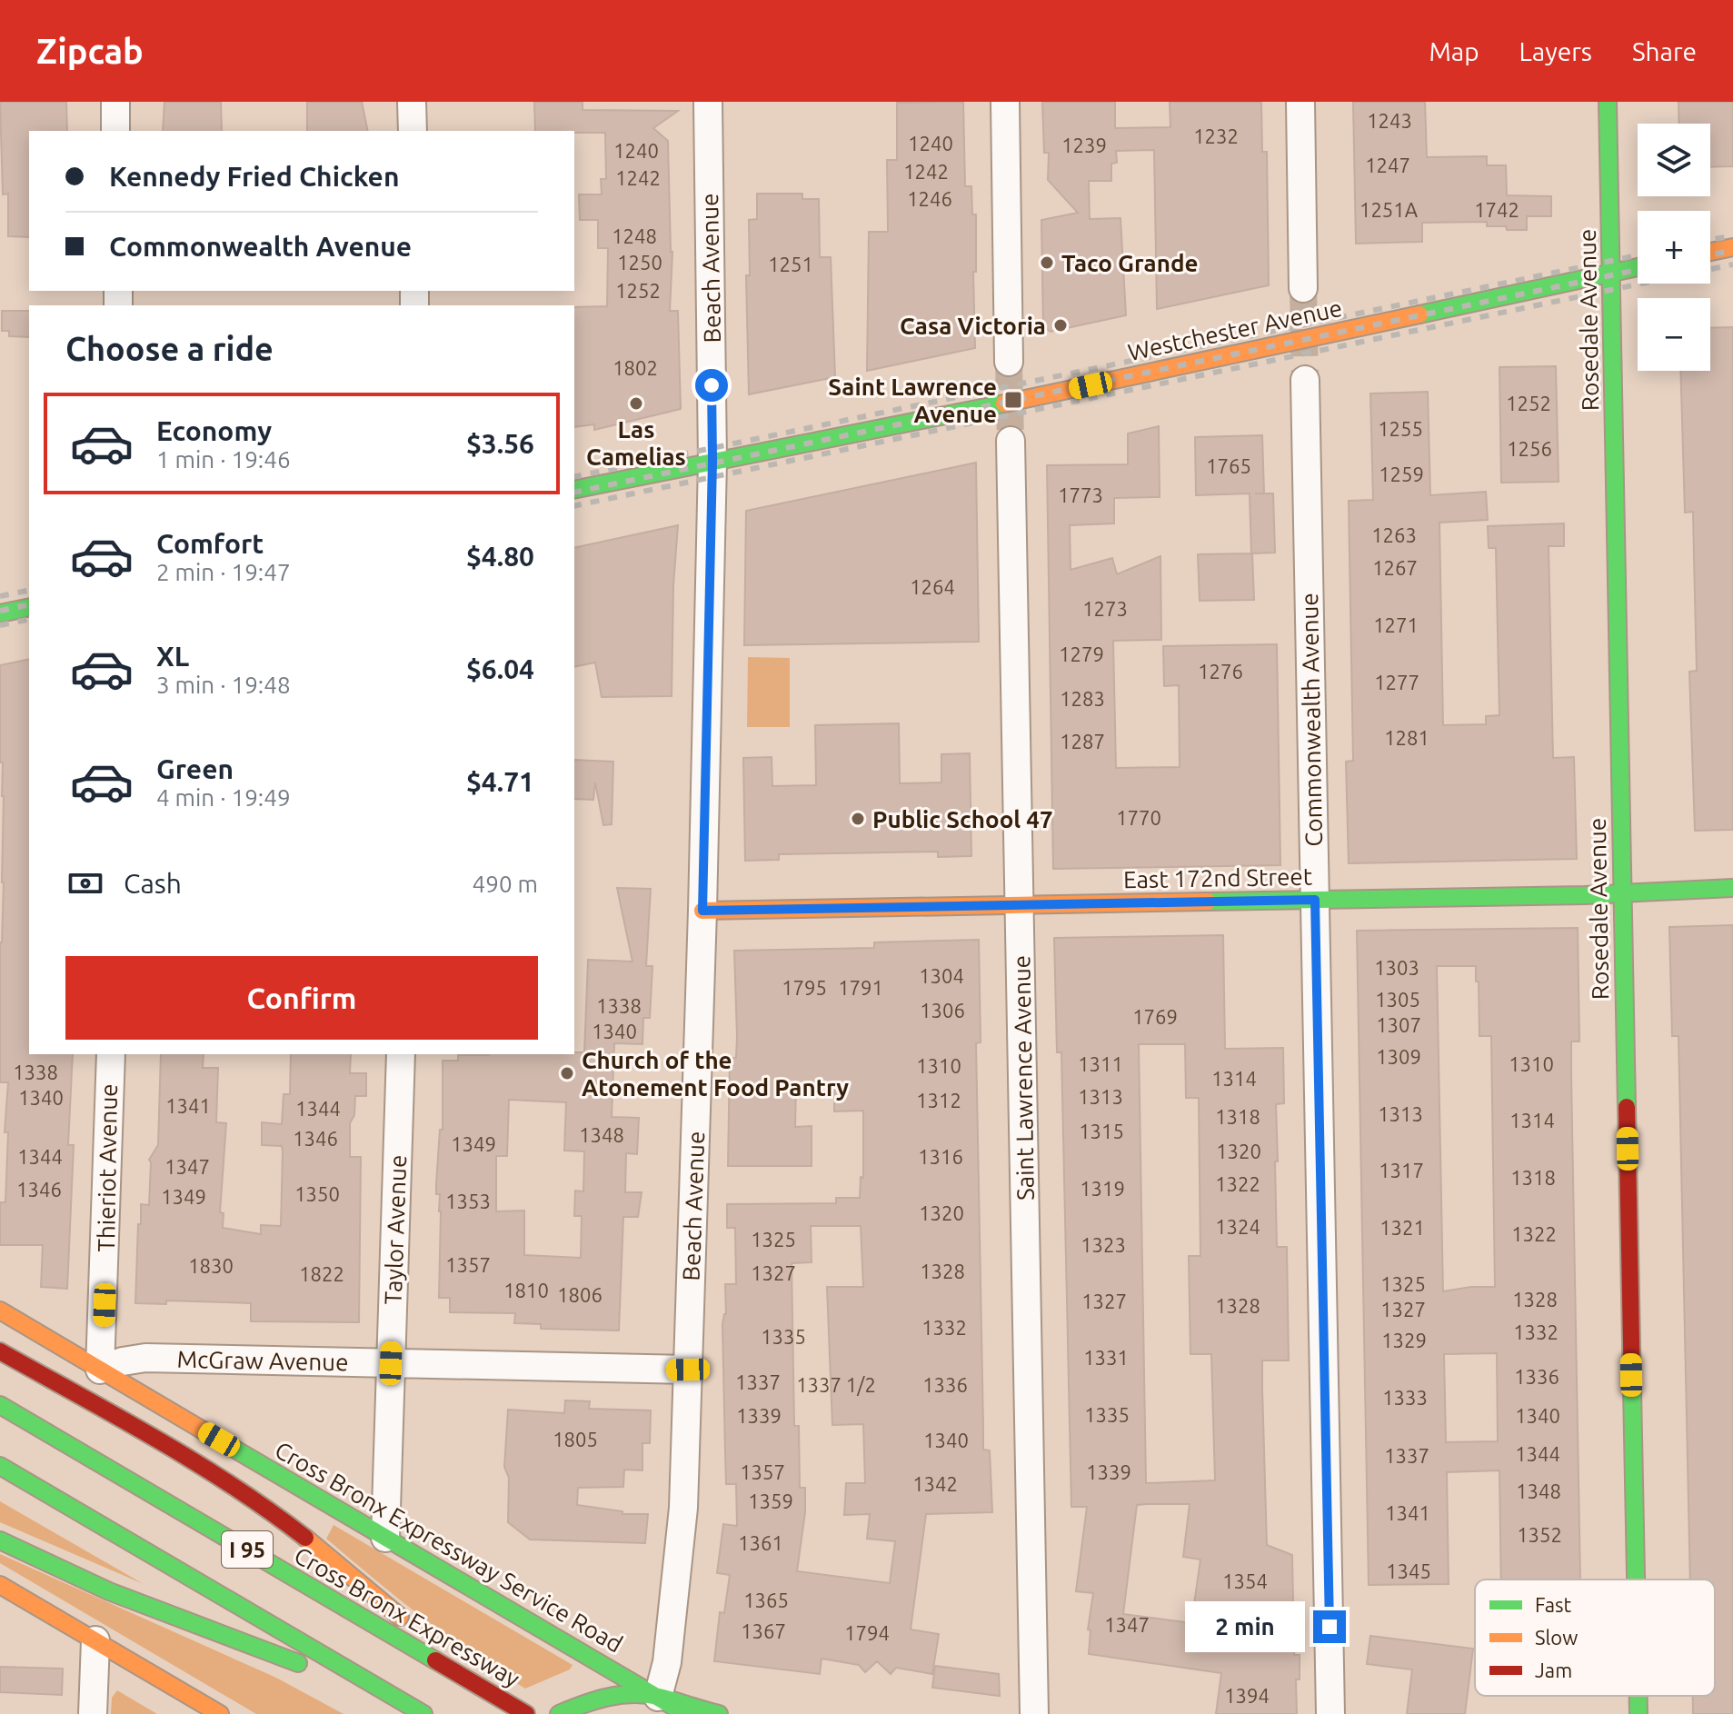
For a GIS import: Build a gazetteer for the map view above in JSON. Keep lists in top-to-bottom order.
{
  "streets": {
    "main road": [
      "Rosedale Avenue",
      "Westchester Avenue",
      "East 172nd Street",
      "Cross Bronx Expressway Service Road",
      "I 95",
      "Cross Bronx Expressway"
    ],
    "street": [
      "Beach Avenue",
      "Commonwealth Avenue",
      "Saint Lawrence Avenue",
      "Thieriot Avenue",
      "Taylor Avenue",
      "McGraw Avenue"
    ]
  },
  "crossings": [
    ["Beach Avenue", "Westchester Avenue"],
    ["Beach Avenue", "East 172nd Street"],
    ["Beach Avenue", "McGraw Avenue"],
    ["Beach Avenue", "Cross Bronx Expressway Service Road"],
    ["Rosedale Avenue", "Westchester Avenue"],
    ["Rosedale Avenue", "East 172nd Street"],
    ["Commonwealth Avenue", "East 172nd Street"],
    ["East 172nd Street", "Saint Lawrence Avenue"],
    ["Thieriot Avenue", "McGraw Avenue"],
    ["Thieriot Avenue", "Cross Bronx Expressway Service Road"],
    ["Taylor Avenue", "McGraw Avenue"],
    ["Taylor Avenue", "Cross Bronx Expressway Service Road"],
    ["McGraw Avenue", "Cross Bronx Expressway Service Road"]
  ],
  "places": {
    "other": [
      "Taco Grande",
      "Casa Victoria",
      "Las Camelias",
      "Public School 47",
      "Church of the Atonement Food Pantry"
    ],
    "transit": ["Saint Lawrence Avenue"]
  },
  "house_numbers": [
    "1243",
    "1232",
    "1240",
    "1239",
    "1240",
    "1247",
    "1242",
    "1242",
    "1246",
    "1251A",
    "1742",
    "1248",
    "1250",
    "1251",
    "1252",
    "1802",
    "1252",
    "1255",
    "1256",
    "1765",
    "1259",
    "1773",
    "1263",
    "1267",
    "1264",
    "1273",
    "1271",
    "1279",
    "1276",
    "1277",
    "1283",
    "1281",
    "1287",
    "1770",
    "1303",
    "1304",
    "1795",
    "1791",
    "1305",
    "1338",
    "1306",
    "1769",
    "1307",
    "1340",
    "1309",
    "1311",
    "1310",
    "1310",
    "1338",
    "1314",
    "1313",
    "1340",
    "1312",
    "1341",
    "1344",
    "1313",
    "1318",
    "1314",
    "1315",
    "1348",
    "1346",
    "1349",
    "1320",
    "1344",
    "1316",
    "1347",
    "1317",
    "1318",
    "1322",
    "1319",
    "1346",
    "1350",
    "1349",
    "1353",
    "1320",
    "1324",
    "1321",
    "1322",
    "1325",
    "1323",
    "1357",
    "1830",
    "1328",
    "1327",
    "1822",
    "1325",
    "1810",
    "1806",
    "1328",
    "1327",
    "1328",
    "1327",
    "1332",
    "1332",
    "1335",
    "1329",
    "1331",
    "1336",
    "1337",
    "1337 1/2",
    "1336",
    "1333",
    "1335",
    "1339",
    "1340",
    "1805",
    "1340",
    "1344",
    "1337",
    "1357",
    "1339",
    "1342",
    "1348",
    "1359",
    "1341",
    "1352",
    "1361",
    "1345",
    "1354",
    "1365",
    "1347",
    "1367",
    "1794",
    "1394"
  ],
  "legend": ["Fast", "Slow", "Jam"],
  "page": {
    "header": "Zipcab",
    "nav": ["Map", "Layers", "Share"],
    "map_buttons": ["+", "−"],
    "banner": ["Kennedy Fried Chicken", "Commonwealth Avenue"],
    "heading": "Choose a ride",
    "list": [
      {
        "name": "Economy",
        "note": "1 min · 19:46",
        "value": "$3.56"
      },
      {
        "name": "Comfort",
        "note": "2 min · 19:47",
        "value": "$4.80"
      },
      {
        "name": "XL",
        "note": "3 min · 19:48",
        "value": "$6.04"
      },
      {
        "name": "Green",
        "note": "4 min · 19:49",
        "value": "$4.71"
      }
    ],
    "pay": ["Cash", "490 m"],
    "buttons": "Confirm",
    "bubble": "2 min"
  }
}
